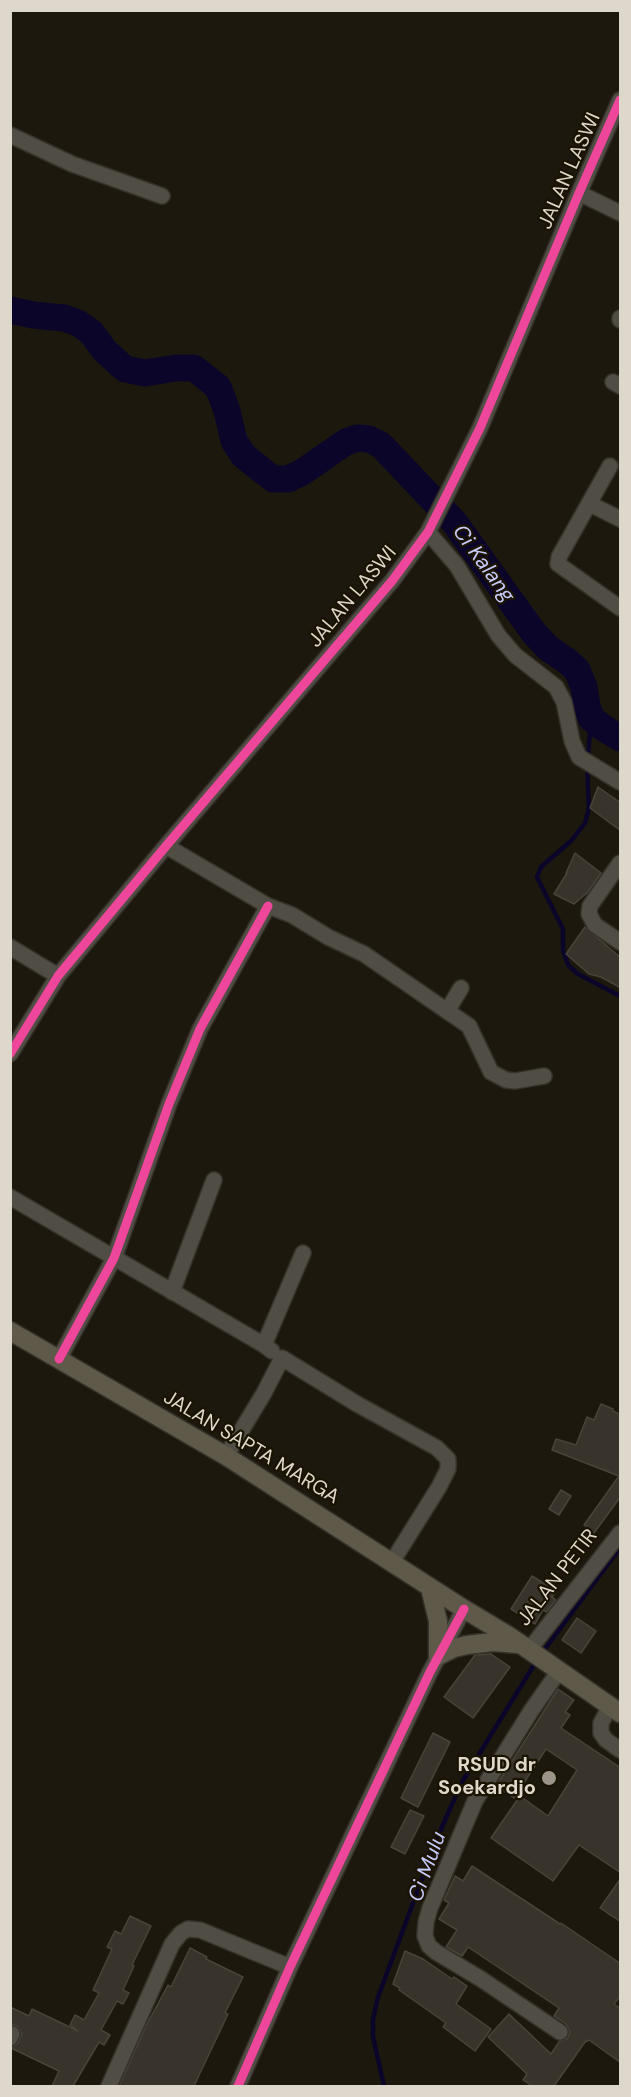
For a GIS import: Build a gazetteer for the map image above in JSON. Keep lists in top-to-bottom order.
{
  "streets": {
    "main road": ["JALAN SAPTA MARGA"],
    "street": ["JALAN LASWI", "JALAN PETIR"]
  },
  "crossings": [
    ["JALAN SAPTA MARGA", "JALAN PETIR"]
  ],
  "water": ["Ci Kalang", "Ci Mulu"],
  "places": ["RSUD dr Soekardjo"]
}
